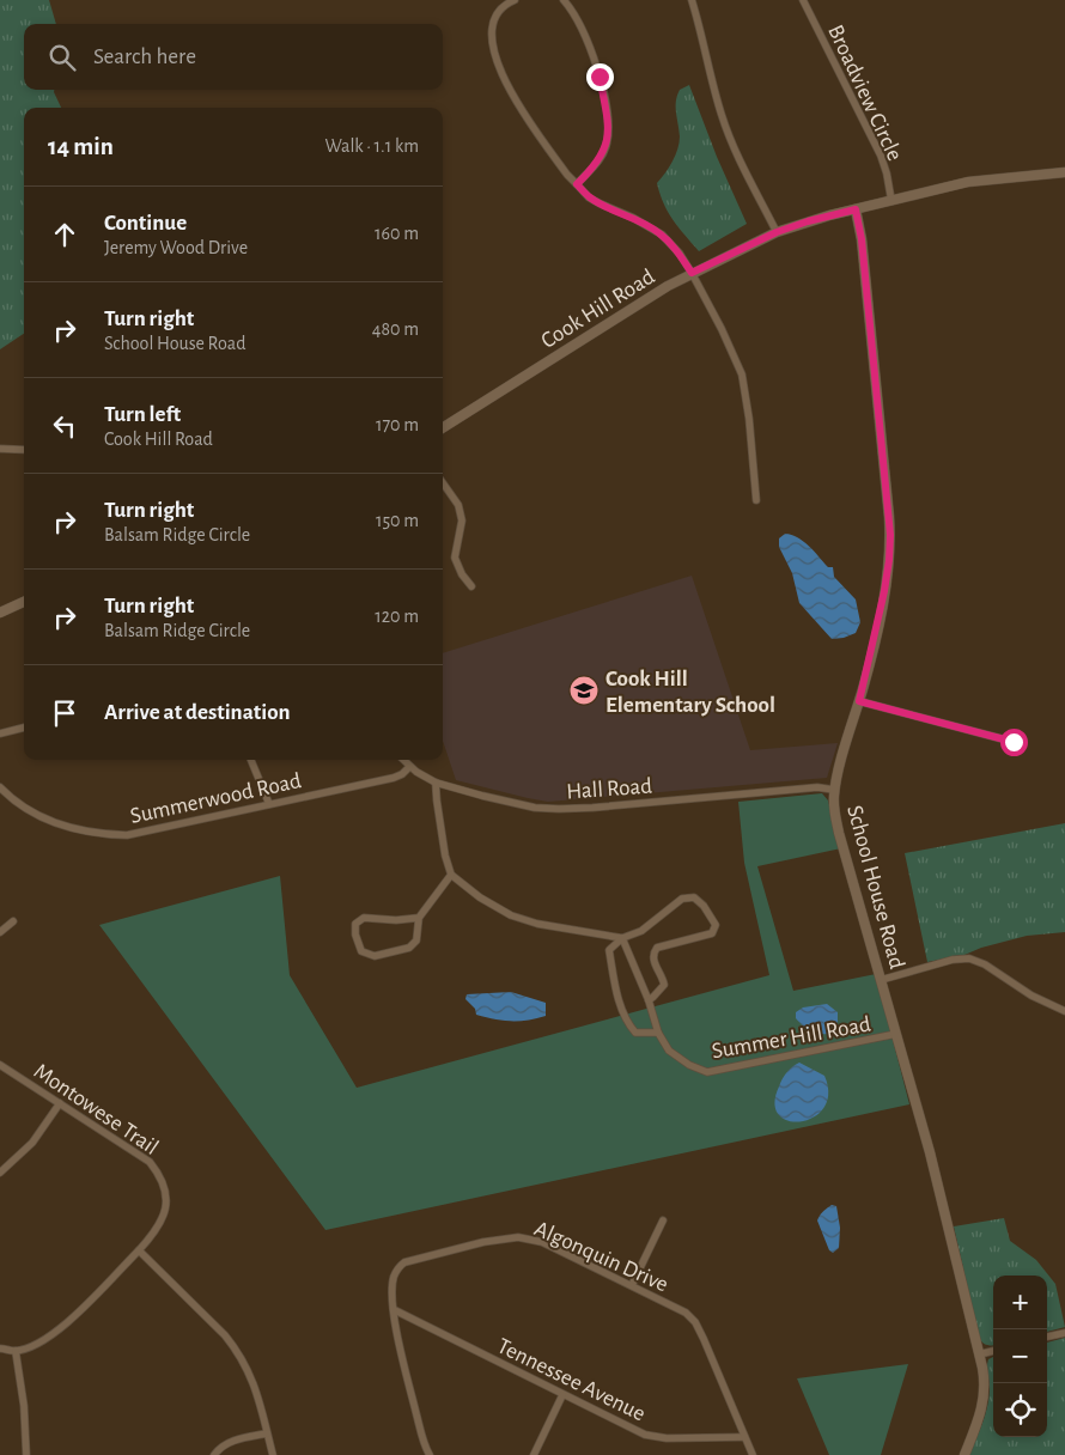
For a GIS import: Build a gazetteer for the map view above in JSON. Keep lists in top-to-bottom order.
{
  "streets": {
    "street": [
      "Broadview Circle",
      "Cook Hill Road",
      "Hall Road",
      "Summerwood Road",
      "School House Road",
      "Summer Hill Road",
      "Montowese Trail",
      "Algonquin Drive",
      "Tennessee Avenue"
    ]
  },
  "crossings": [
    ["Broadview Circle", "Cook Hill Road"],
    ["Cook Hill Road", "School House Road"],
    ["Hall Road", "Summerwood Road"],
    ["Hall Road", "School House Road"],
    ["School House Road", "Summer Hill Road"],
    ["Algonquin Drive", "Tennessee Avenue"]
  ],
  "places": {
    "school or university": ["Cook Hill Elementary School"]
  },
  "page": {
    "search": "Search here",
    "heading": ["14 min", "Walk · 1.1 km"],
    "list": [
      ["Continue", "Jeremy Wood Drive", "160 m"],
      ["Turn right", "School House Road", "480 m"],
      ["Turn left", "Cook Hill Road", "170 m"],
      ["Turn right", "Balsam Ridge Circle", "150 m"],
      ["Turn right", "Balsam Ridge Circle", "120 m"],
      "Arrive at destination"
    ],
    "map_buttons": ["+", "−"]
  }
}
